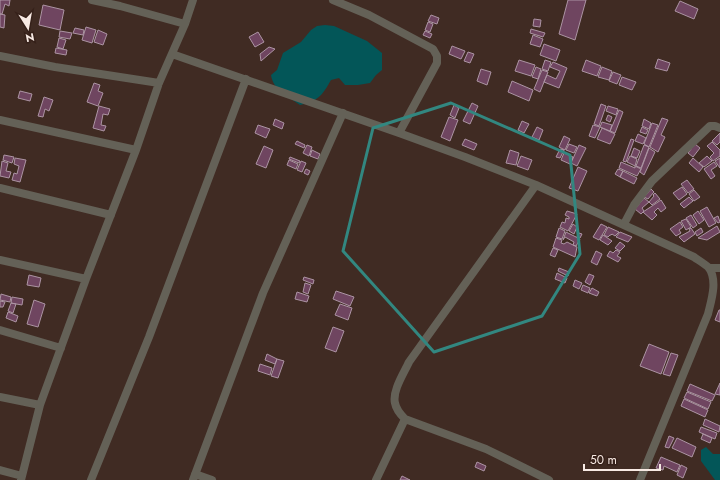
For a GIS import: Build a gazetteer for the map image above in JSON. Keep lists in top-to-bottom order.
{
  "scale_bar": "50 m",
  "north": "bottom"
}
